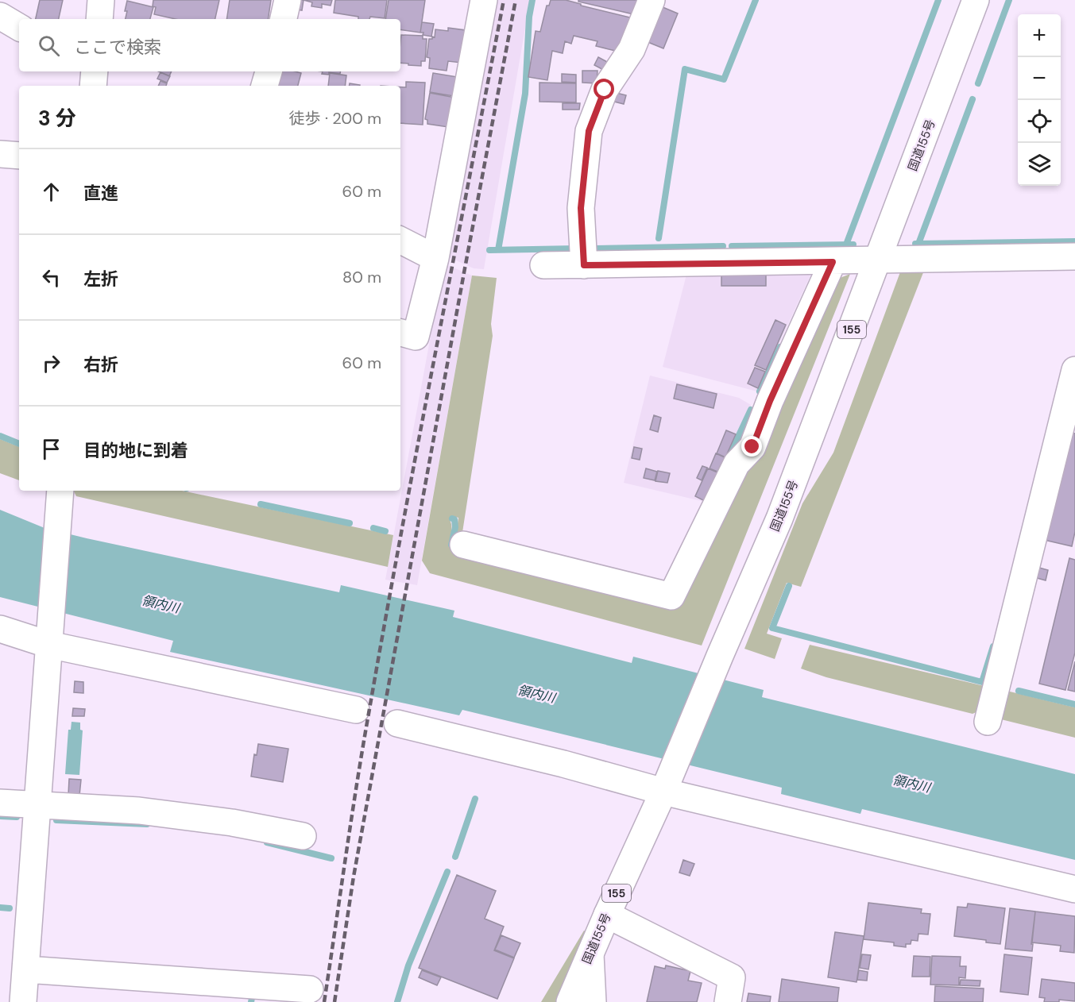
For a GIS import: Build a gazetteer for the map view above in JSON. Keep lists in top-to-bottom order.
{
  "streets": {
    "main road": ["国道155号", "155"]
  },
  "water": ["領内川"],
  "page": {
    "map_buttons": ["+", "−"],
    "search": "ここで検索",
    "heading": ["3 分", "徒歩 · 200 m"],
    "list": [
      ["直進", "60 m"],
      ["左折", "80 m"],
      ["右折", "60 m"],
      "目的地に到着"
    ]
  }
}
